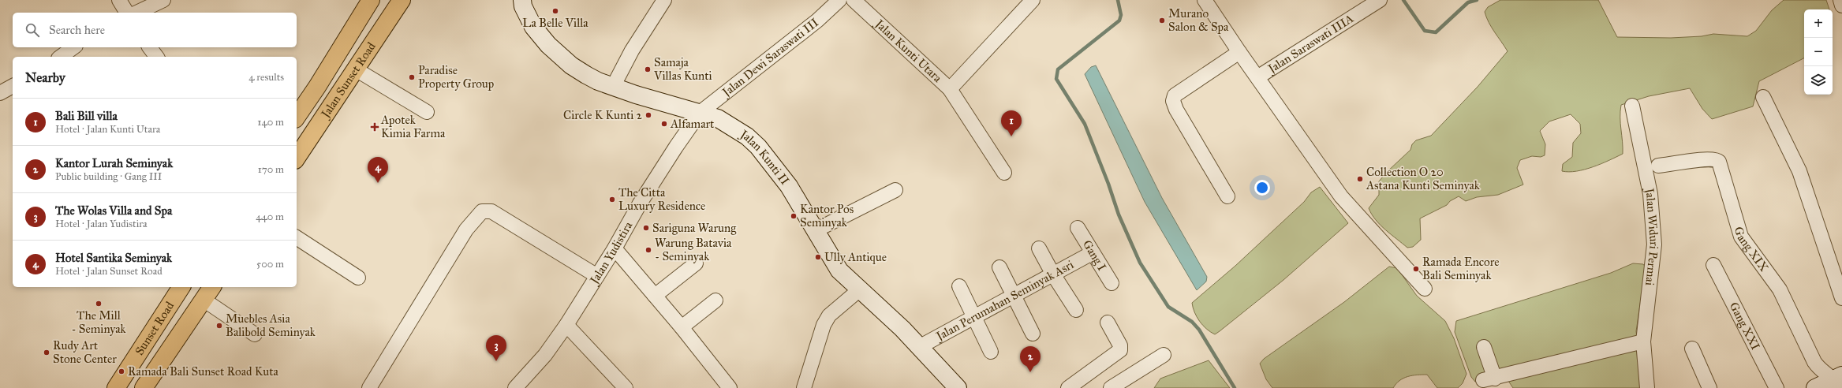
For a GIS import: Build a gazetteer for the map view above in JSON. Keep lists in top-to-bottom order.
{
  "streets": {
    "highway": ["Jalan Sunset Road", "Sunset Road"],
    "street": [
      "Jalan Saraswati IIIA",
      "Jalan Kunti Utara",
      "Jalan Dewi Saraswati III",
      "Jalan Kunti II",
      "Jalan Widuri Permai",
      "Gang XIX",
      "Jalan Yudistira",
      "Gang I",
      "Jalan Perumahan Seminyak Asri",
      "Gang XXI"
    ]
  },
  "crossings": [
    ["Jalan Dewi Saraswati III", "Jalan Kunti II"],
    ["Jalan Dewi Saraswati III", "Jalan Yudistira"],
    ["Jalan Kunti II", "Jalan Yudistira"],
    ["Jalan Kunti II", "Jalan Perumahan Seminyak Asri"],
    ["Gang I", "Jalan Perumahan Seminyak Asri"]
  ],
  "places": {
    "other": [
      "La Belle Villa",
      "Murano Salon & Spa",
      "Samaja Villas Kunti",
      "Paradise Property Group",
      "Circle K Kunti 2",
      "Alfamart",
      "Collection O 20 Astana Kunti Seminyak",
      "The Citta Luxury Residence",
      "Kantor Pos Seminyak",
      "Sariguna Warung",
      "Warung Batavia - Seminyak",
      "Ully Antique",
      "Ramada Encore Bali Seminyak",
      "The Mill - Seminyak",
      "Muebles Asia Balibold Seminyak",
      "Rudy Art Stone Center",
      "Ramada Bali Sunset Road Kuta"
    ],
    "health": ["Apotek Kimia Farma"]
  },
  "page": {
    "map_buttons": ["+", "−"],
    "search": "Search here",
    "heading": ["Nearby", "4 results"],
    "list": [
      {
        "mark": "1",
        "name": "Bali Bill villa",
        "note": "Hotel · Jalan Kunti Utara",
        "value": "140 m"
      },
      {
        "mark": "2",
        "name": "Kantor Lurah Seminyak",
        "note": "Public building · Gang III",
        "value": "170 m"
      },
      {
        "mark": "3",
        "name": "The Wolas Villa and Spa",
        "note": "Hotel · Jalan Yudistira",
        "value": "440 m"
      },
      {
        "mark": "4",
        "name": "Hotel Santika Seminyak",
        "note": "Hotel · Jalan Sunset Road",
        "value": "500 m"
      }
    ],
    "pins": [
      "1",
      "4",
      "3",
      "2"
    ]
  }
}
